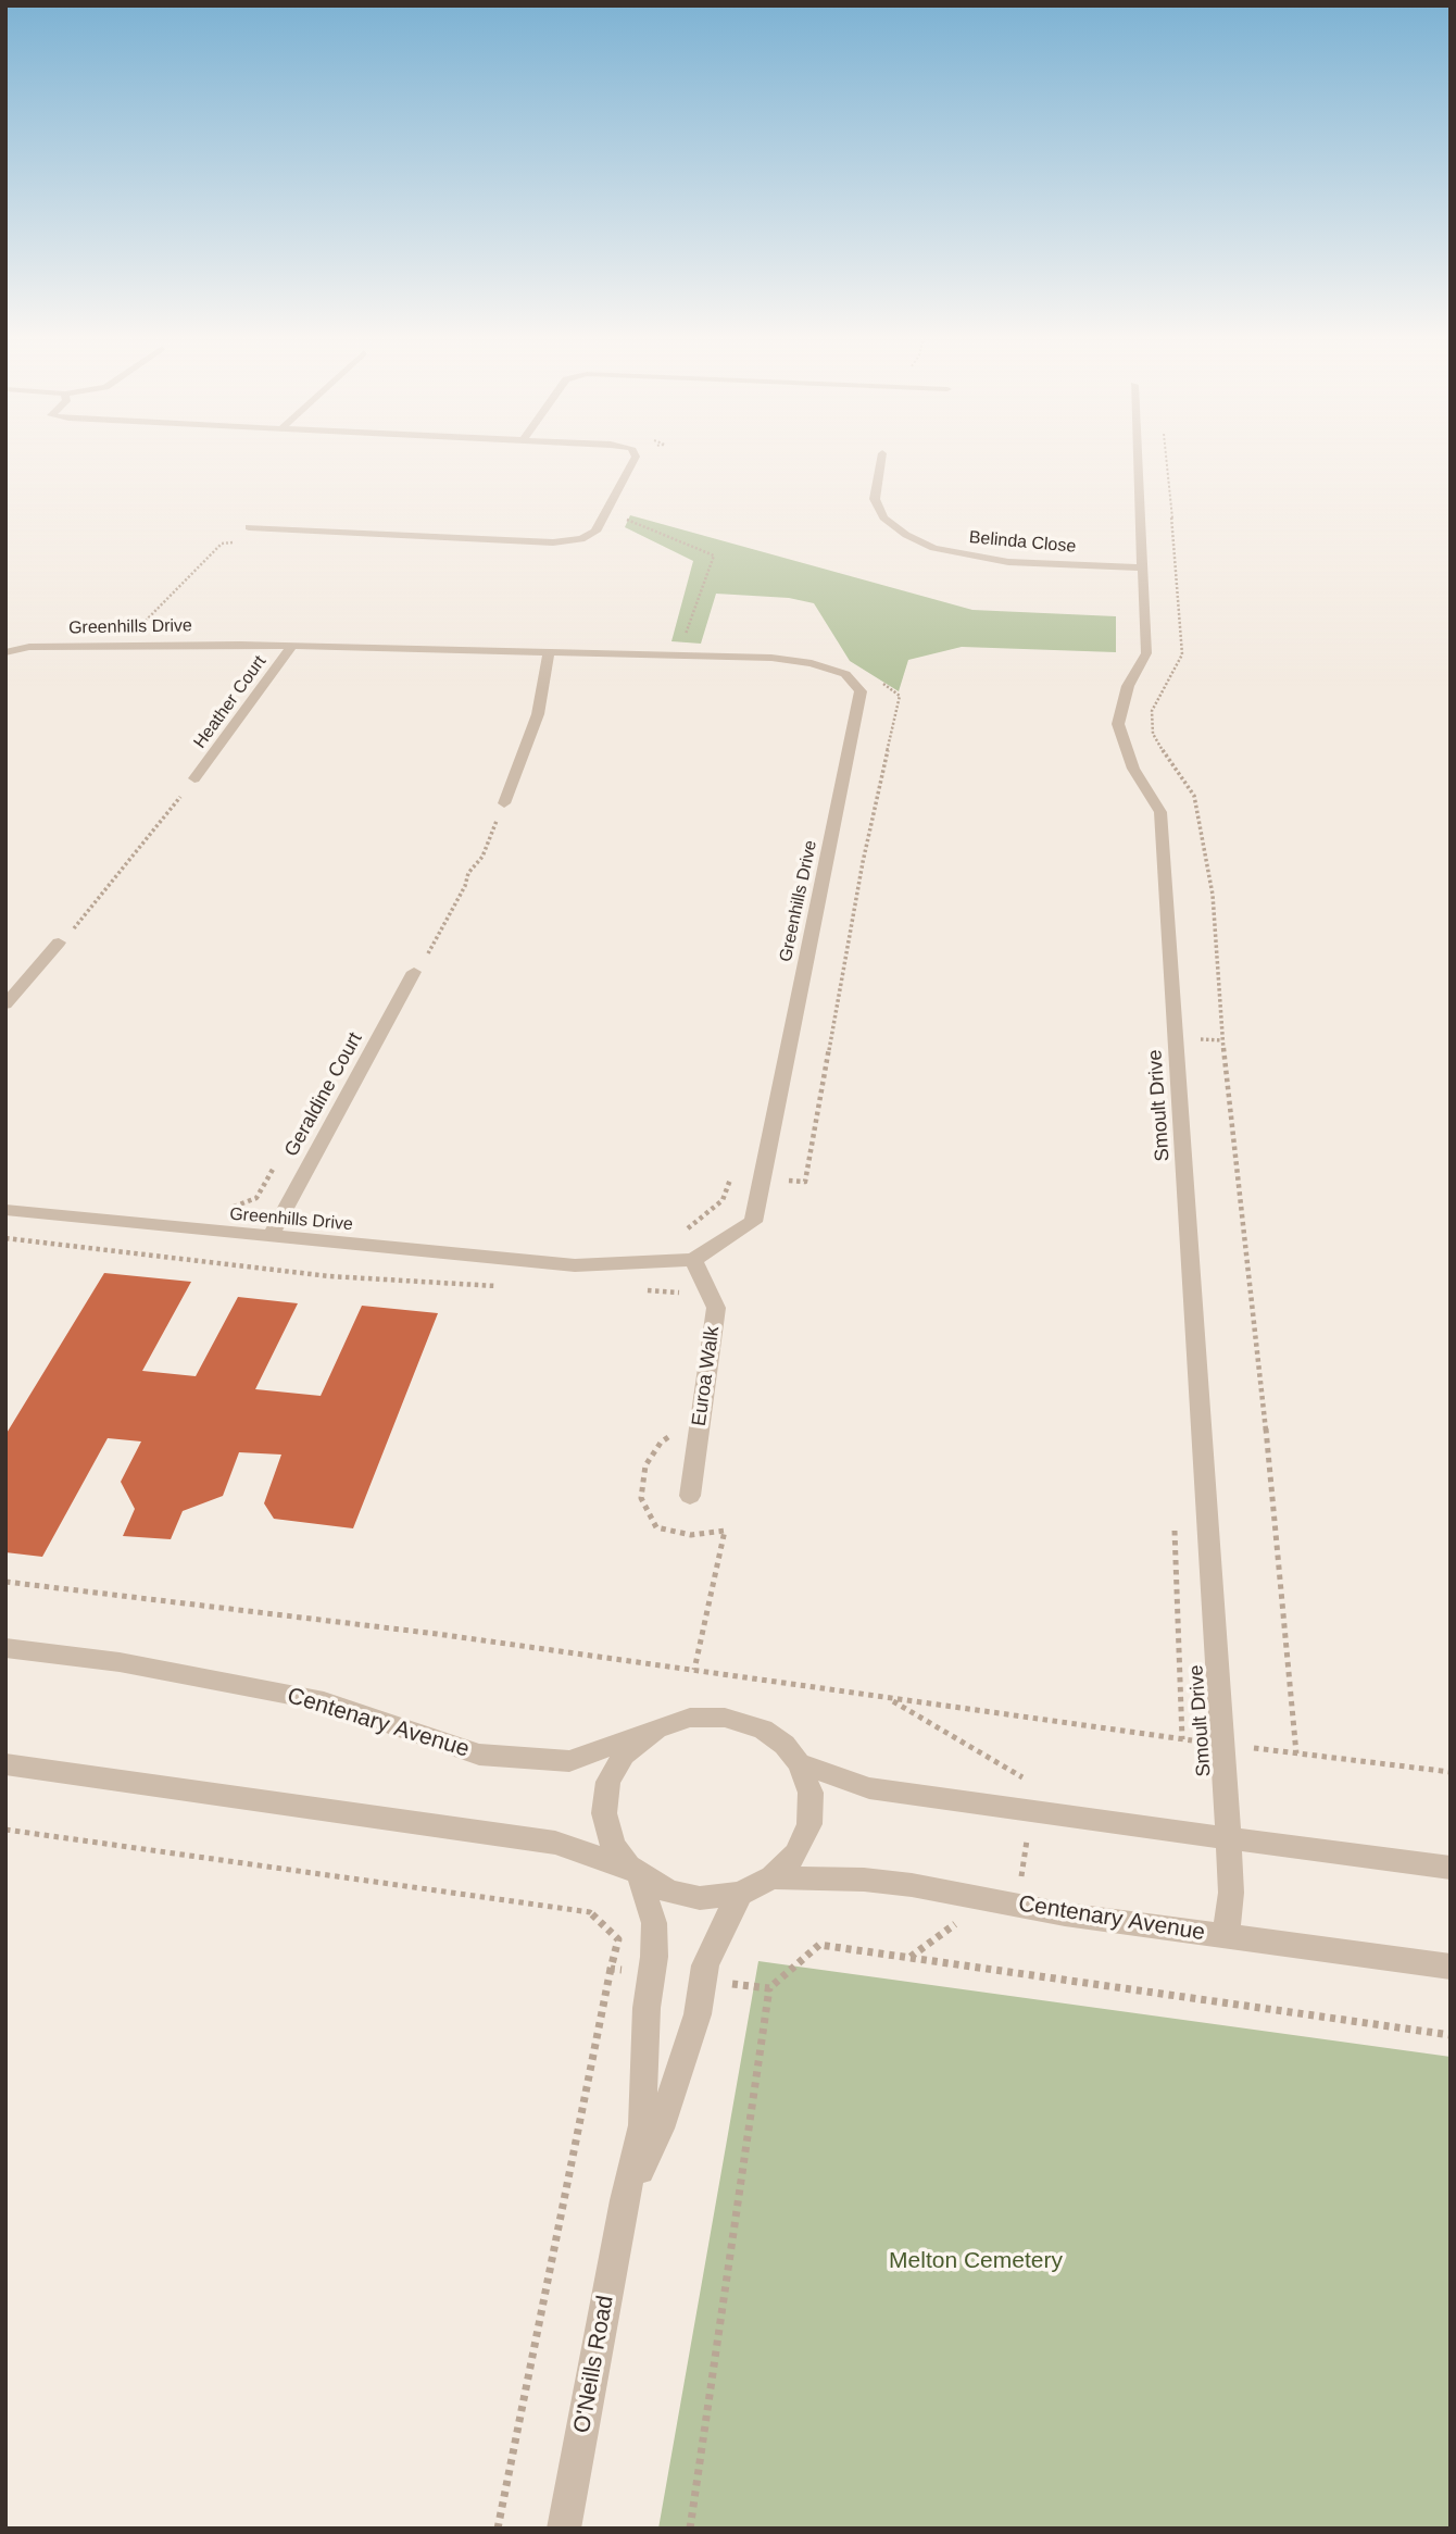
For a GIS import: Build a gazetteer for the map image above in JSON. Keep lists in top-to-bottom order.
{
  "streets": {
    "street": [
      "Belinda Close",
      "Greenhills Drive",
      "Heather Court",
      "Geraldine Court",
      "Smoult Drive",
      "Euroa Walk",
      "Centenary Avenue",
      "O'Neills Road"
    ]
  },
  "crossings": [
    ["Belinda Close", "Smoult Drive"],
    ["Greenhills Drive", "Heather Court"],
    ["Greenhills Drive", "Geraldine Court"],
    ["Greenhills Drive", "Euroa Walk"],
    ["Smoult Drive", "Centenary Avenue"],
    ["Centenary Avenue", "O'Neills Road"]
  ],
  "parks": ["Melton Cemetery"]
}
